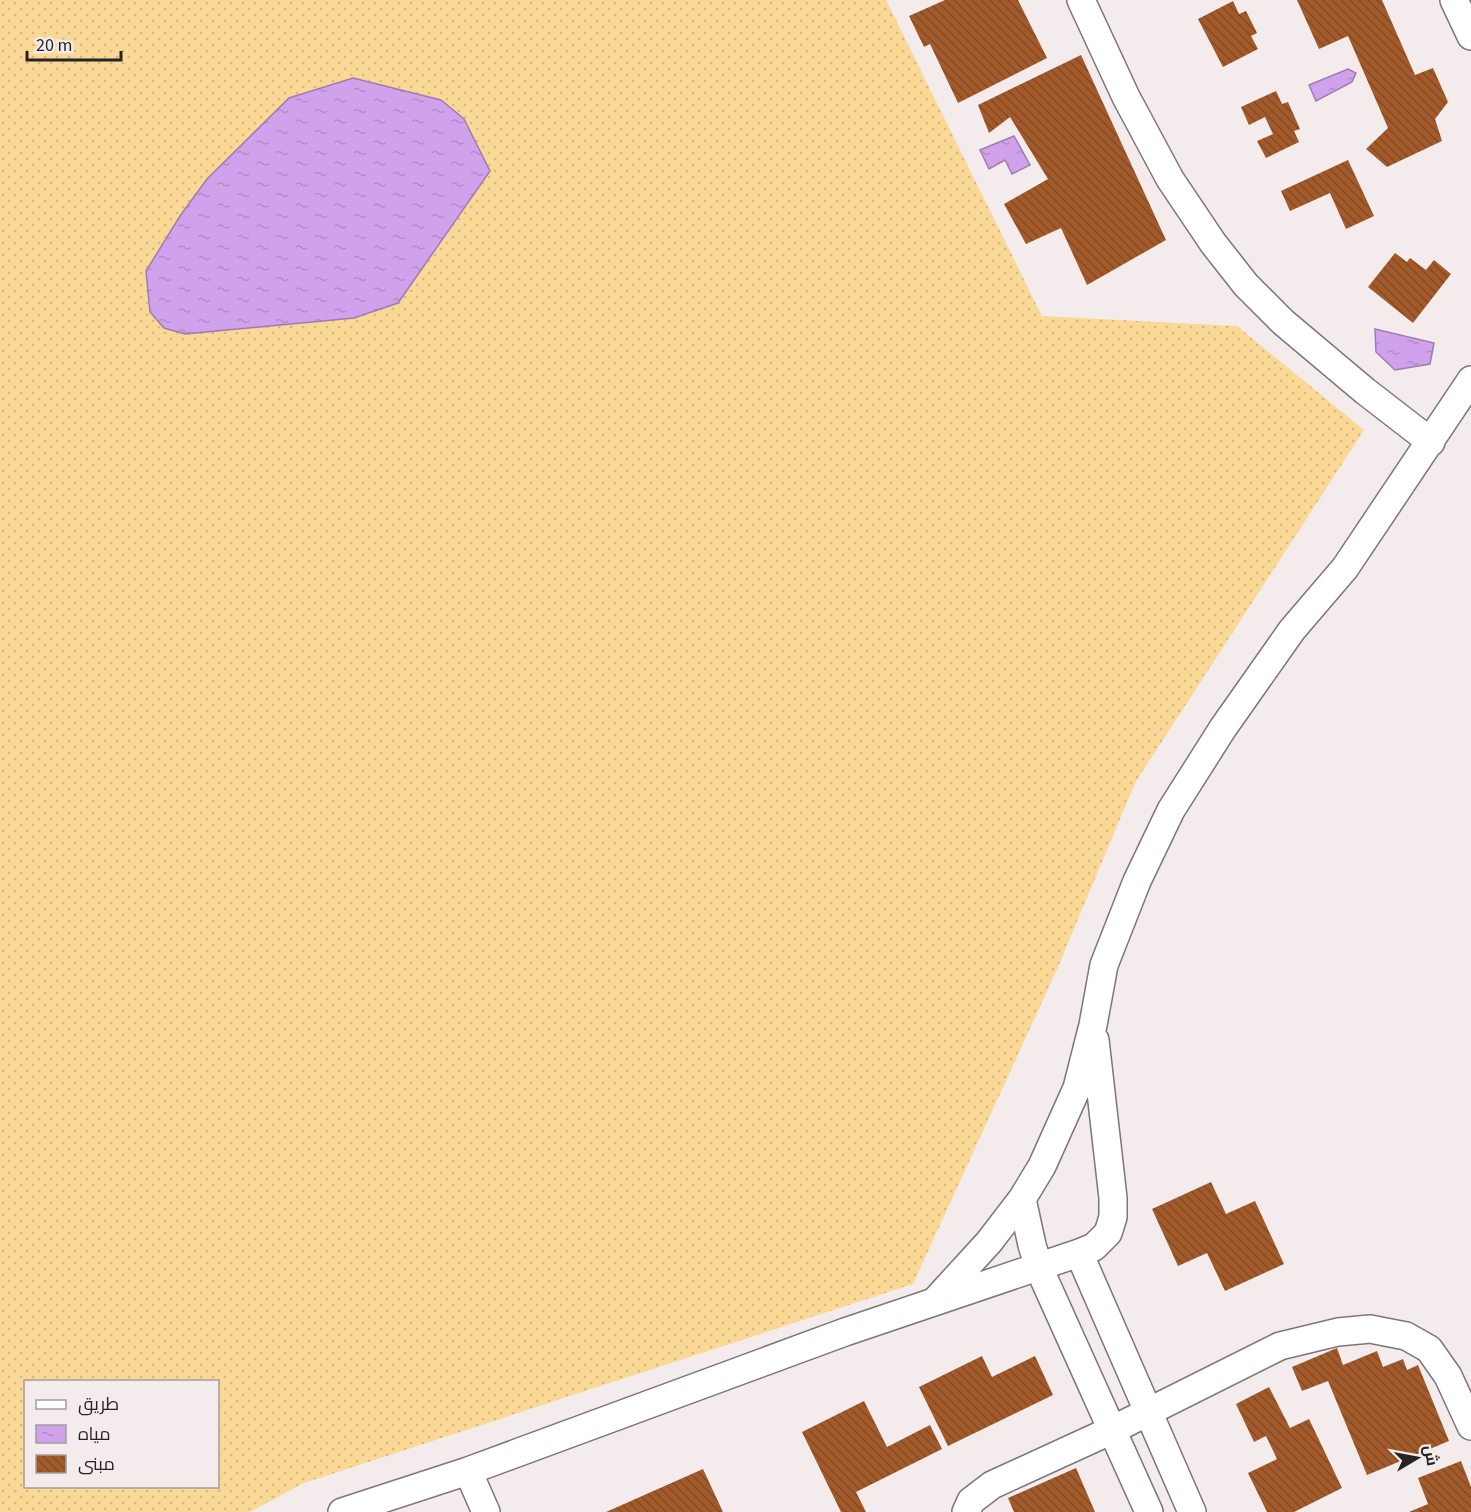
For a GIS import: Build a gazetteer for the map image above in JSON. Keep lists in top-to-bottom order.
{
  "legend": ["طريق", "مياه", "مبنى"],
  "scale_bar": "20 m",
  "north": "right"
}
